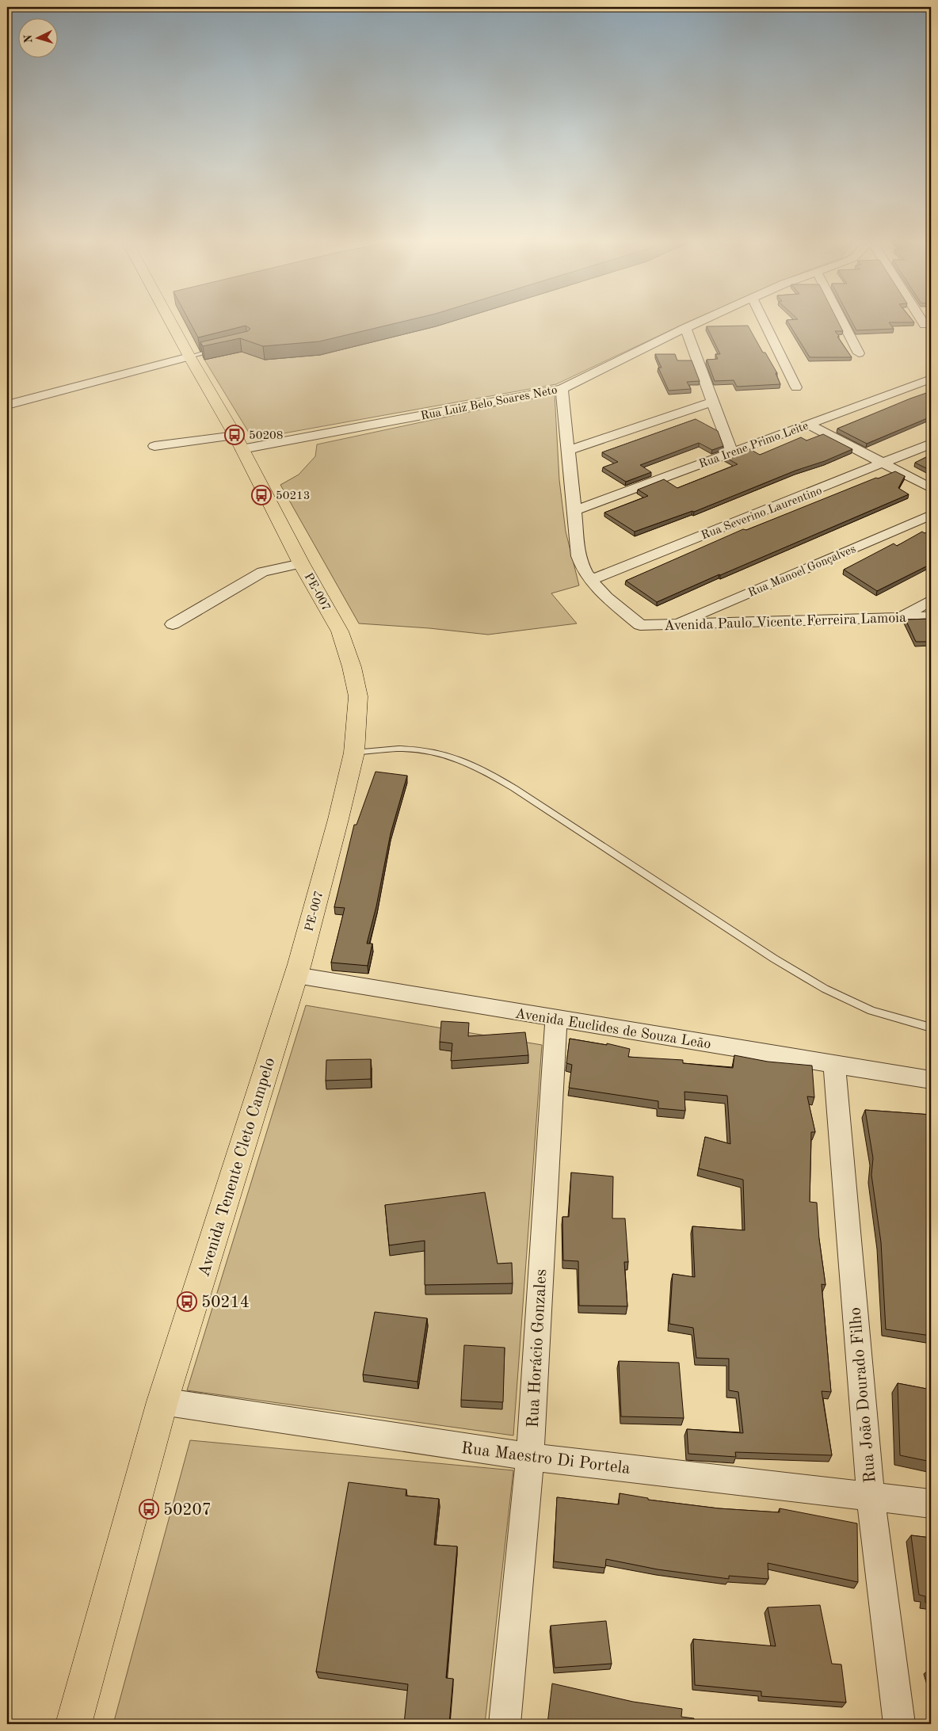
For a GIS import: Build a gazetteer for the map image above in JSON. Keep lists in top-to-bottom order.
{
  "streets": {
    "main road": ["PE-007", "Avenida Tenente Cleto Campelo"],
    "street": [
      "Rua Luiz Belo Soares Neto",
      "Rua Irene Primo Leite",
      "Rua Severino Laurentino",
      "Rua Manoel Gonçalves",
      "Avenida Paulo Vicente Ferreira Lamoia",
      "Avenida Euclides de Souza Leão",
      "Rua Horácio Gonzales",
      "Rua João Dourado Filho",
      "Rua Maestro Di Portela"
    ]
  },
  "crossings": [
    ["Rua Luiz Belo Soares Neto", "PE-007"],
    ["Rua Severino Laurentino", "Avenida Paulo Vicente Ferreira Lamoia"],
    ["Rua Manoel Gonçalves", "Avenida Paulo Vicente Ferreira Lamoia"],
    ["PE-007", "Avenida Euclides de Souza Leão"],
    ["PE-007", "Avenida Tenente Cleto Campelo"],
    ["Avenida Euclides de Souza Leão", "Avenida Tenente Cleto Campelo"],
    ["Avenida Euclides de Souza Leão", "Rua Horácio Gonzales"],
    ["Avenida Euclides de Souza Leão", "Rua João Dourado Filho"],
    ["Avenida Tenente Cleto Campelo", "Rua Maestro Di Portela"],
    ["Rua Horácio Gonzales", "Rua Maestro Di Portela"],
    ["Rua João Dourado Filho", "Rua Maestro Di Portela"]
  ],
  "places": {
    "bus stop": [
      "50208",
      "50213",
      "50214",
      "50207"
    ]
  },
  "north": "left"
}
